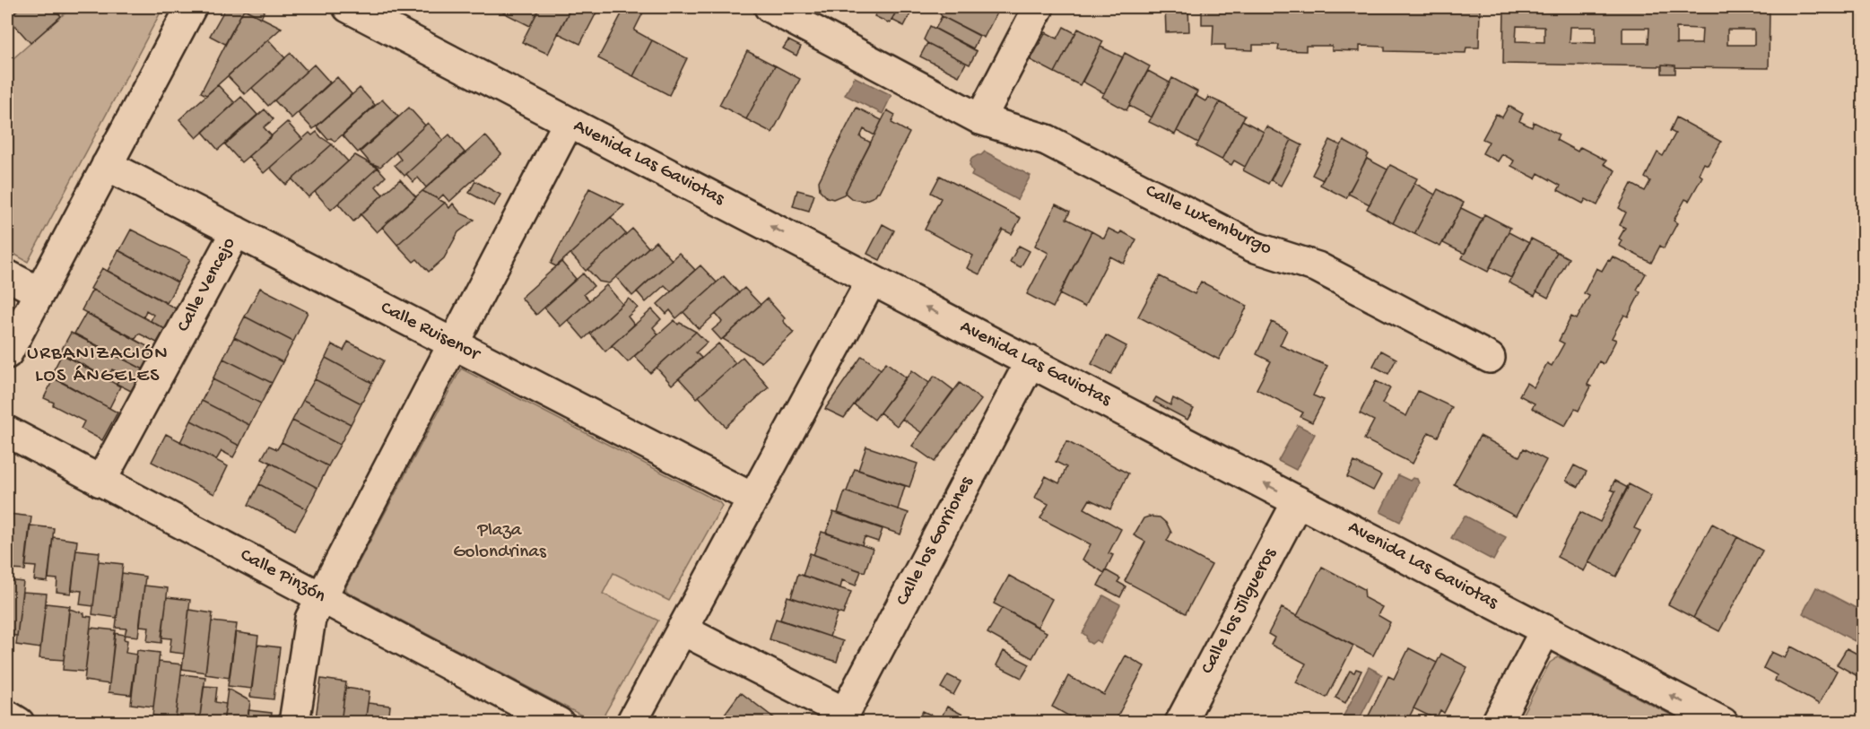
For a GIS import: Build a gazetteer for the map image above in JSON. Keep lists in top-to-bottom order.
{
  "streets": {
    "street": [
      "Avenida Las Gaviotas",
      "Calle Luxemburgo",
      "Calle Vencejo",
      "Calle Ruisenor",
      "Calle los Gorriones",
      "Calle Pinzón",
      "Calle los Jilgueros"
    ]
  },
  "crossings": [
    ["Avenida Las Gaviotas", "Calle los Gorriones"],
    ["Avenida Las Gaviotas", "Calle los Jilgueros"],
    ["Calle Vencejo", "Calle Ruisenor"],
    ["Calle Vencejo", "Calle Pinzón"]
  ],
  "one_way": ["Avenida Las Gaviotas"],
  "districts": ["URBANIZACIÓN LOS ÁNGELES"],
  "parks": ["Plaza Golondrinas"]
}
